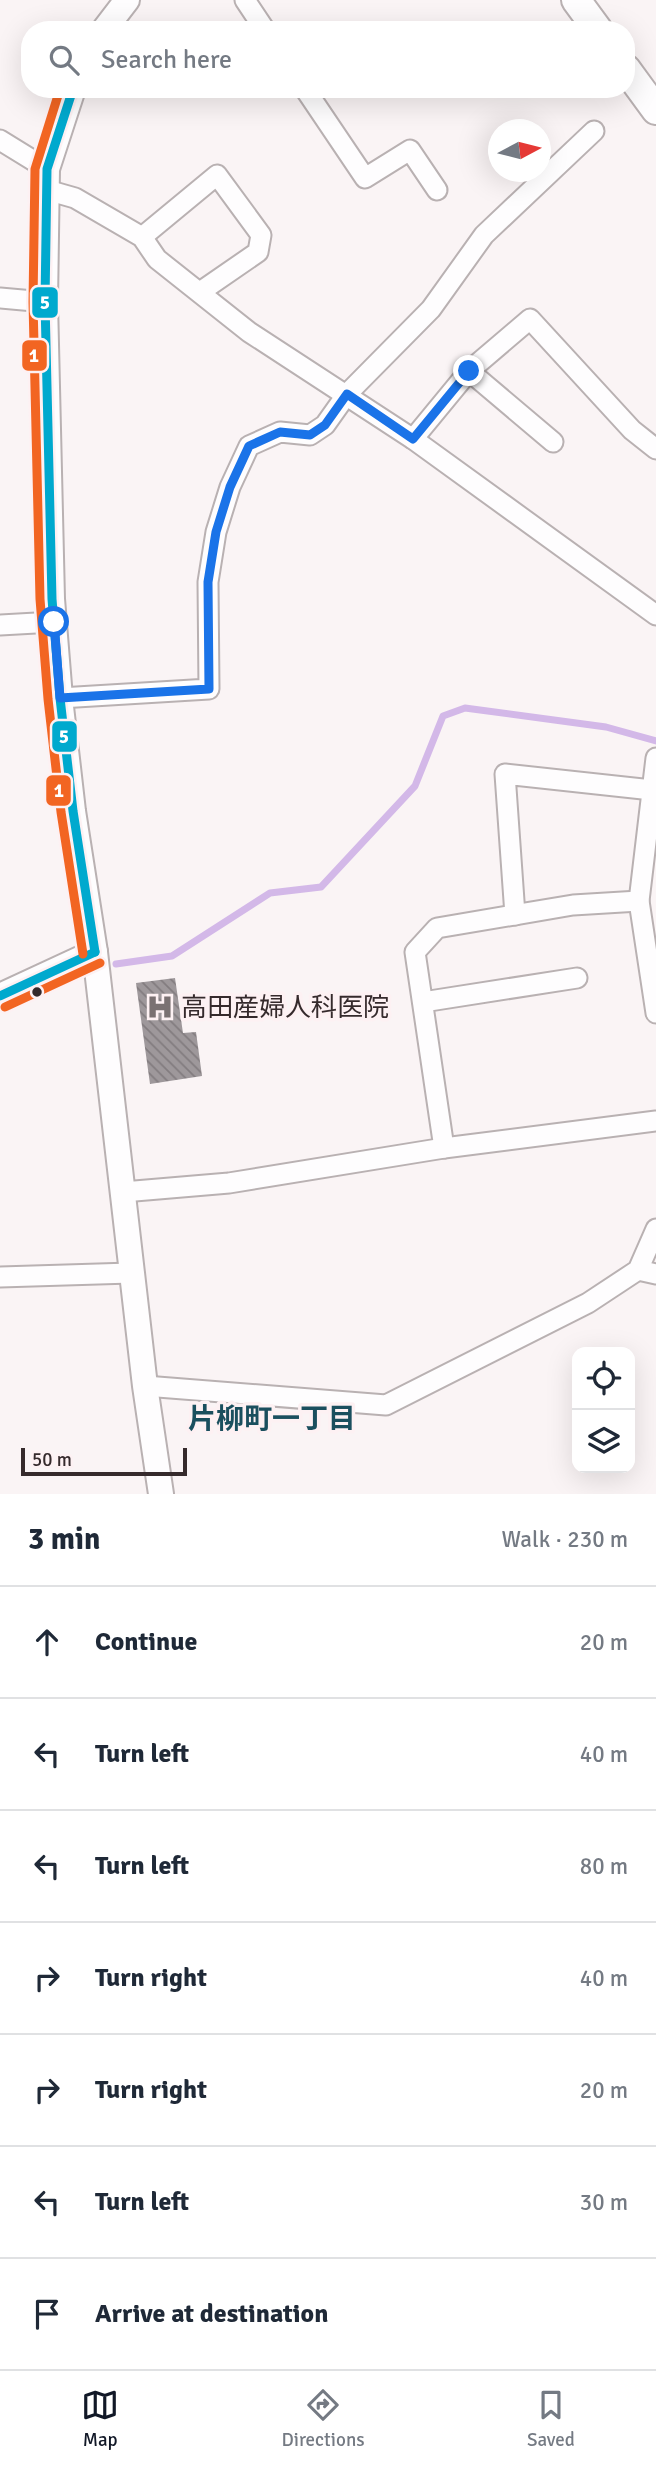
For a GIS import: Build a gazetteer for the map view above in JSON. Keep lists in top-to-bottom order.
{
  "districts": ["片柳町一丁目"],
  "places": {
    "hospital": ["高田産婦人科医院"]
  },
  "lines": ["transit line 5", "transit line 1"],
  "scale_bar": "50 m",
  "north": "right",
  "page": {
    "search": "Search here",
    "scale": "50 m",
    "heading": ["3 min", "Walk · 230 m"],
    "list": [
      ["Continue", "20 m"],
      ["Turn left", "40 m"],
      ["Turn left", "80 m"],
      ["Turn right", "40 m"],
      ["Turn right", "20 m"],
      ["Turn left", "30 m"],
      "Arrive at destination"
    ],
    "nav": ["Map", "Directions", "Saved"]
  }
}
